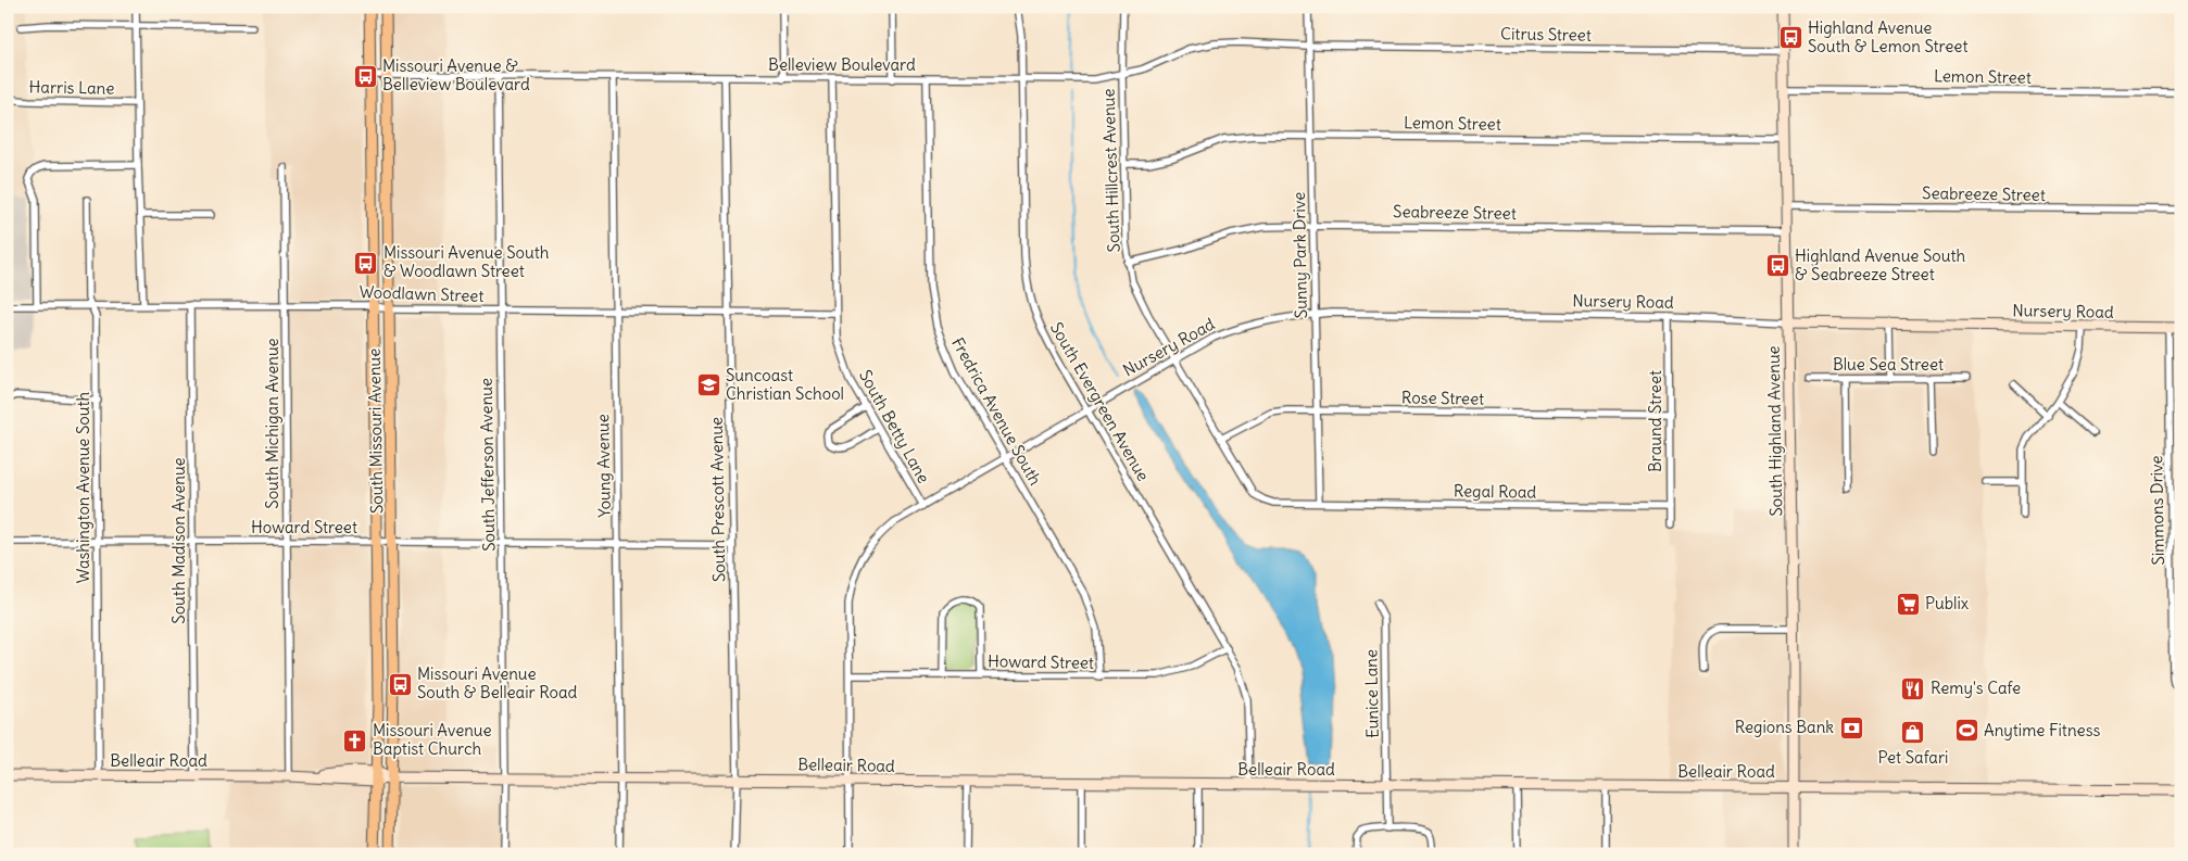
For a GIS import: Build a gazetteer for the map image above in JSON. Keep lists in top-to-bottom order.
{
  "streets": {
    "main road": [
      "Nursery Road",
      "South Missouri Avenue",
      "South Highland Avenue",
      "Belleair Road"
    ],
    "street": [
      "Citrus Street",
      "Belleview Boulevard",
      "Lemon Street",
      "Harris Lane",
      "South Hillcrest Avenue",
      "Seabreeze Street",
      "Sunny Park Drive",
      "Woodlawn Street",
      "Blue Sea Street",
      "Rose Street",
      "South Evergreen Avenue",
      "Fredrica Avenue South",
      "Braund Street",
      "South Michigan Avenue",
      "South Betty Lane",
      "South Jefferson Avenue",
      "Young Avenue",
      "Washington Avenue South",
      "Regal Road",
      "South Prescott Avenue",
      "Simmons Drive",
      "Howard Street",
      "South Madison Avenue",
      "Eunice Lane"
    ]
  },
  "crossings": [
    ["Citrus Street", "Belleview Boulevard"],
    ["Citrus Street", "Sunny Park Drive"],
    ["Citrus Street", "South Highland Avenue"],
    ["Belleview Boulevard", "South Hillcrest Avenue"],
    ["Belleview Boulevard", "Sunny Park Drive"],
    ["Belleview Boulevard", "South Evergreen Avenue"],
    ["Belleview Boulevard", "Fredrica Avenue South"],
    ["Belleview Boulevard", "South Betty Lane"],
    ["Belleview Boulevard", "South Missouri Avenue"],
    ["Belleview Boulevard", "South Jefferson Avenue"],
    ["Belleview Boulevard", "Young Avenue"],
    ["Belleview Boulevard", "South Prescott Avenue"],
    ["Lemon Street", "South Hillcrest Avenue"],
    ["Lemon Street", "Sunny Park Drive"],
    ["Lemon Street", "South Highland Avenue"],
    ["South Hillcrest Avenue", "Seabreeze Street"],
    ["South Hillcrest Avenue", "Sunny Park Drive"],
    ["South Hillcrest Avenue", "Nursery Road"],
    ["South Hillcrest Avenue", "Rose Street"],
    ["South Hillcrest Avenue", "Regal Road"],
    ["Seabreeze Street", "Sunny Park Drive"],
    ["Seabreeze Street", "South Highland Avenue"],
    ["Sunny Park Drive", "Nursery Road"],
    ["Sunny Park Drive", "Rose Street"],
    ["Sunny Park Drive", "Regal Road"],
    ["Woodlawn Street", "South Michigan Avenue"],
    ["Woodlawn Street", "South Betty Lane"],
    ["Woodlawn Street", "South Missouri Avenue"],
    ["Woodlawn Street", "South Jefferson Avenue"],
    ["Woodlawn Street", "Young Avenue"],
    ["Woodlawn Street", "Washington Avenue South"],
    ["Woodlawn Street", "South Prescott Avenue"],
    ["Woodlawn Street", "South Madison Avenue"],
    ["Nursery Road", "South Evergreen Avenue"],
    ["Nursery Road", "Fredrica Avenue South"],
    ["Nursery Road", "Braund Street"],
    ["Nursery Road", "South Betty Lane"],
    ["Nursery Road", "South Highland Avenue"],
    ["Nursery Road", "Simmons Drive"],
    ["Rose Street", "Braund Street"],
    ["South Evergreen Avenue", "Howard Street"],
    ["South Evergreen Avenue", "Belleair Road"],
    ["Fredrica Avenue South", "Howard Street"],
    ["Braund Street", "Regal Road"],
    ["South Michigan Avenue", "Howard Street"],
    ["South Michigan Avenue", "Belleair Road"],
    ["South Betty Lane", "Howard Street"],
    ["South Betty Lane", "Belleair Road"],
    ["South Missouri Avenue", "Howard Street"],
    ["South Missouri Avenue", "Belleair Road"],
    ["South Highland Avenue", "Belleair Road"],
    ["South Jefferson Avenue", "Howard Street"],
    ["South Jefferson Avenue", "Belleair Road"],
    ["Young Avenue", "Howard Street"],
    ["Young Avenue", "Belleair Road"],
    ["Washington Avenue South", "Howard Street"],
    ["Washington Avenue South", "Belleair Road"],
    ["South Prescott Avenue", "Howard Street"],
    ["South Prescott Avenue", "Belleair Road"],
    ["Howard Street", "South Madison Avenue"],
    ["South Madison Avenue", "Belleair Road"],
    ["Eunice Lane", "Belleair Road"]
  ],
  "places": {
    "bus stop": [
      "Highland Avenue South & Lemon Street",
      "Missouri Avenue & Belleview Boulevard",
      "Missouri Avenue South & Woodlawn Street",
      "Highland Avenue South & Seabreeze Street",
      "Missouri Avenue South & Belleair Road"
    ],
    "school or university": ["Suncoast Christian School"],
    "supermarket": ["Publix"],
    "restaurant": ["Remy's Cafe"],
    "bank": ["Regions Bank"],
    "sports": ["Anytime Fitness"],
    "shop": ["Pet Safari"],
    "church": ["Missouri Avenue Baptist Church"]
  }
}
